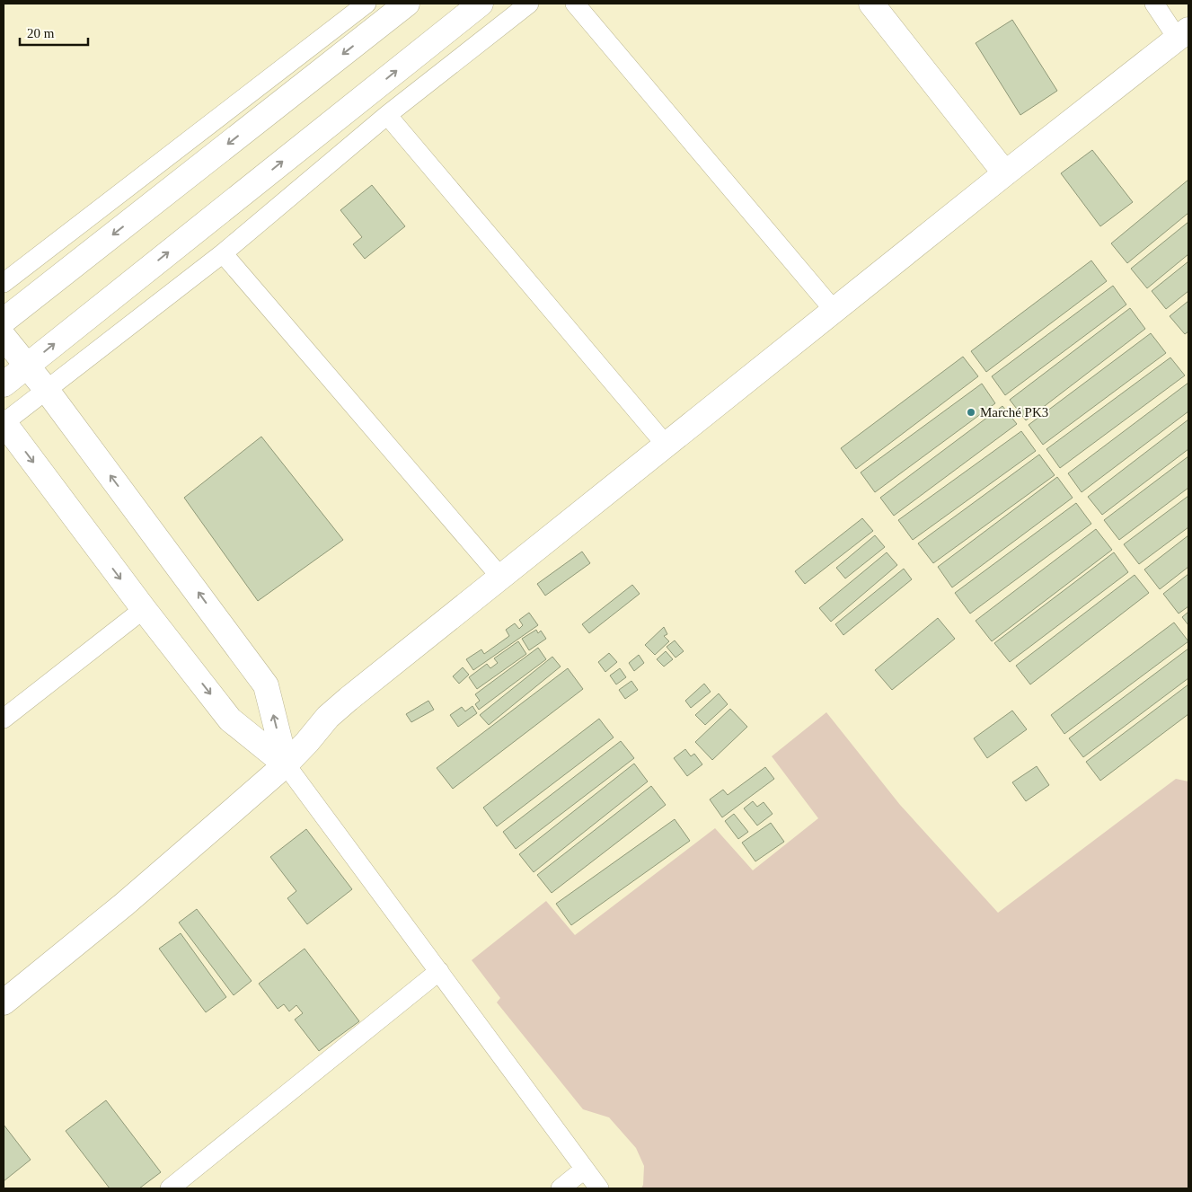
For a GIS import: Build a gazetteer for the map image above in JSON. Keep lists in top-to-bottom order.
{
  "places": ["Marché PK3"],
  "scale_bar": "20 m"
}
